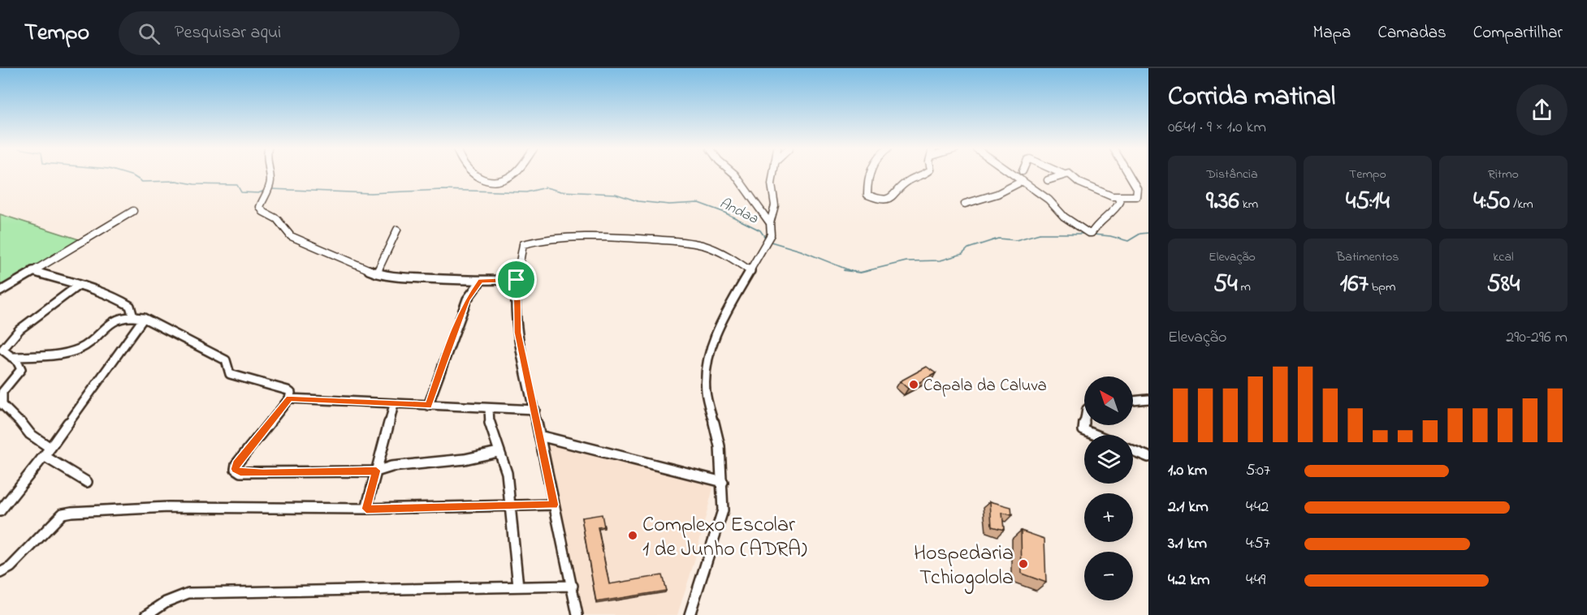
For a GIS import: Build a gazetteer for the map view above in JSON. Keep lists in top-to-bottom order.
{
  "water": ["Andaa"],
  "places": ["Capala da Caluva", "Complexo Escolar 1 de Junho (ADRA)", "Hospedaria Tchiogolola"],
  "north": "top left",
  "page": {
    "header": "Tempo",
    "search": "Pesquisar aqui",
    "nav": ["Mapa", "Camadas", "Compartilhar"],
    "heading": ["Corrida matinal", "06:41 · 9 × 1.0 km"],
    "stats": [
      ["Distância", "9.36 km"],
      ["Tempo", "45:14"],
      ["Ritmo", "4:50 /km"],
      ["Elevação", "54 m"],
      ["Batimentos", "167 bpm"],
      ["kcal", "584"]
    ],
    "chart": ["Elevação", "290–296 m"],
    "map_buttons": ["+", "−"],
    "list": [
      {
        "name": "1.0 km",
        "note": "5:07"
      },
      {
        "name": "2.1 km",
        "note": "4:42"
      },
      {
        "name": "3.1 km",
        "note": "4:57"
      },
      {
        "name": "4.2 km",
        "note": "4:49"
      }
    ]
  }
}
